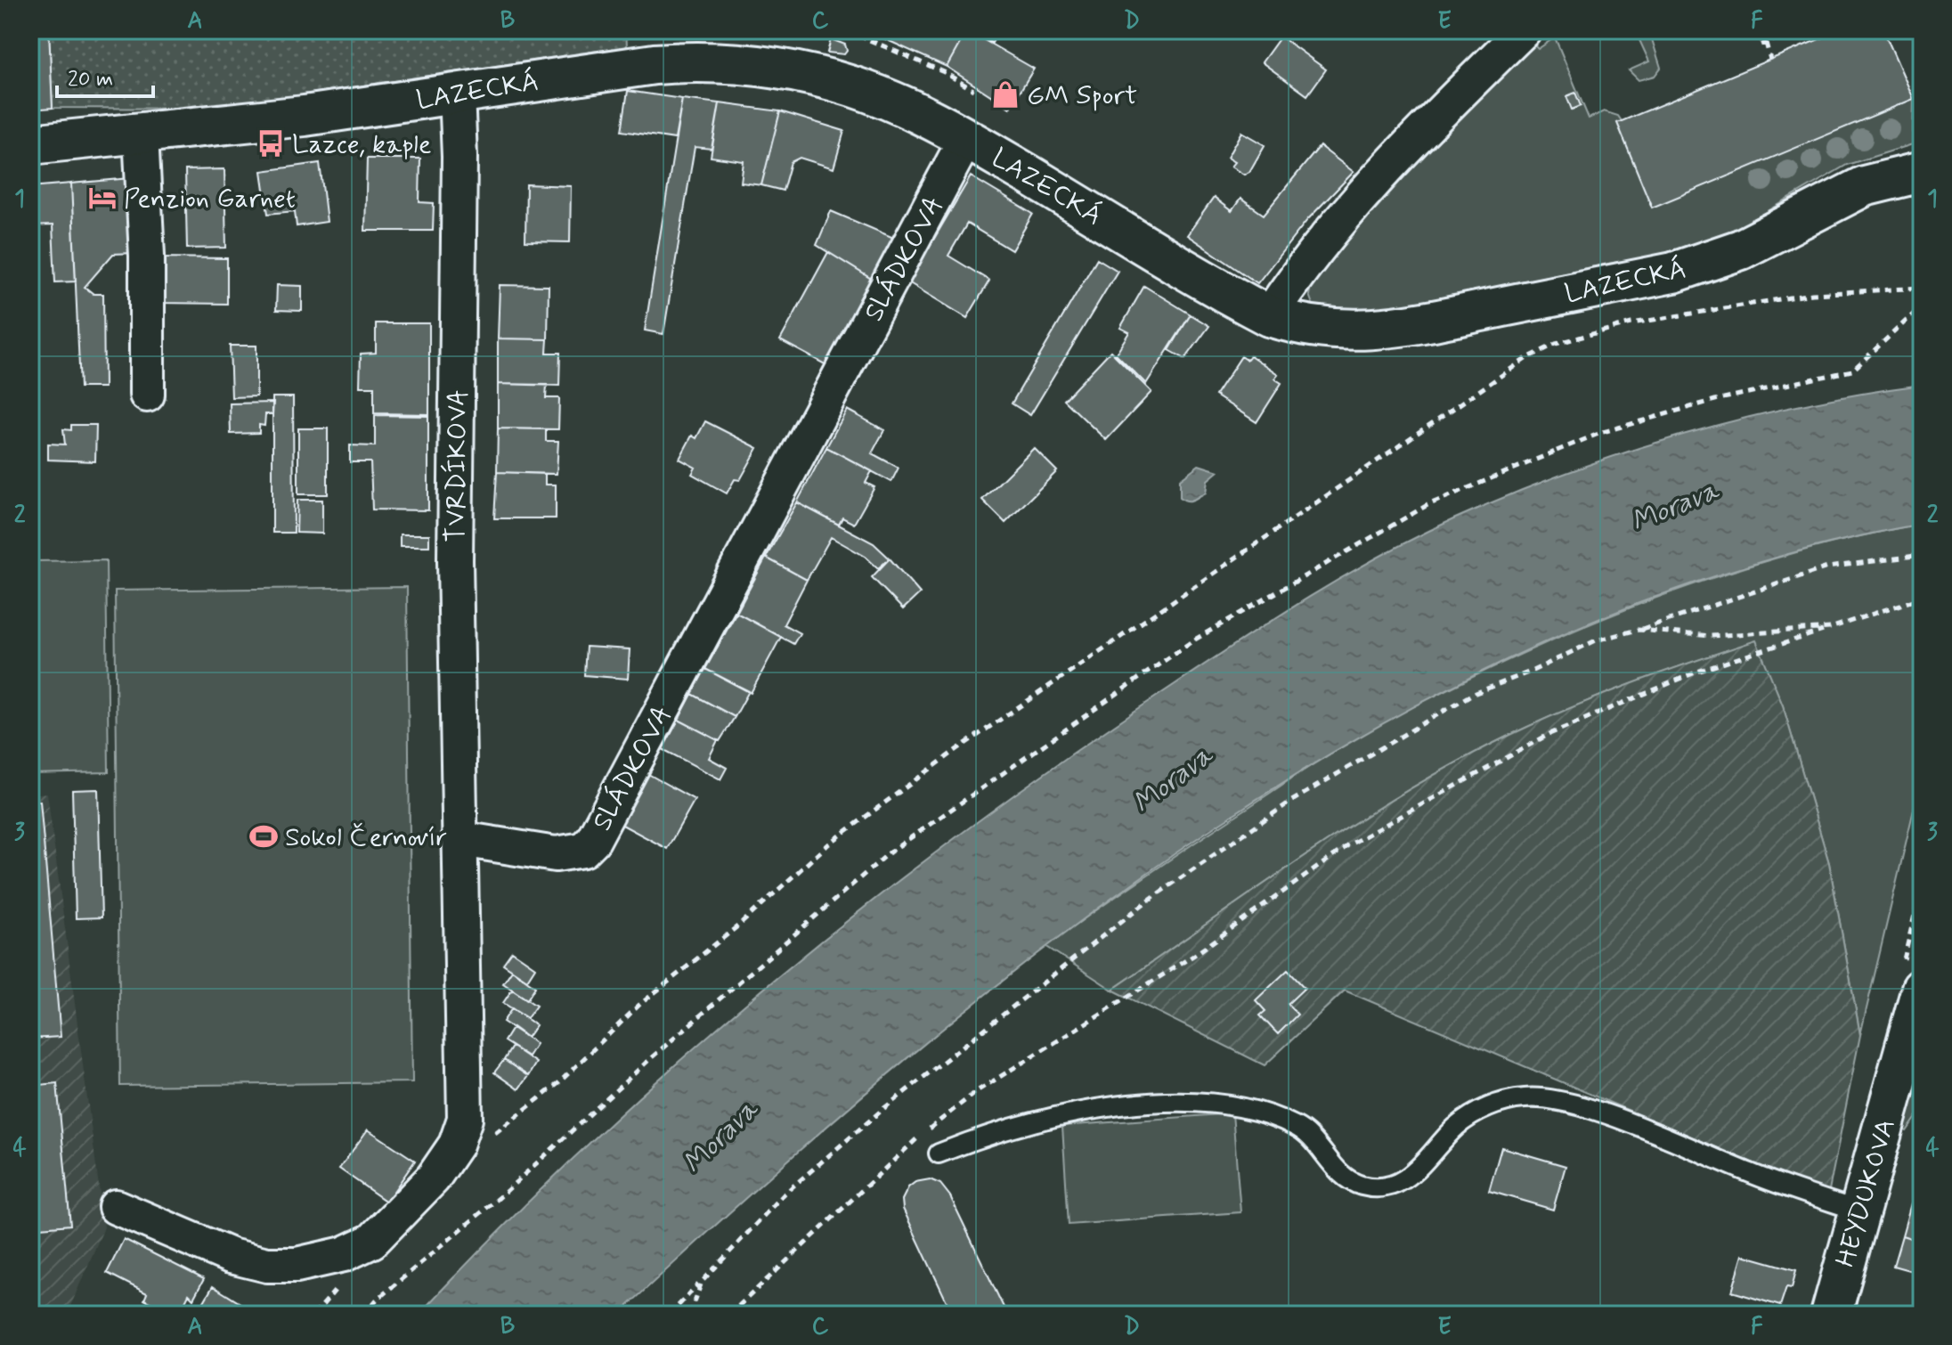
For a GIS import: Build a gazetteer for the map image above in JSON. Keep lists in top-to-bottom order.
{
  "streets": {
    "main road": ["LAZECKÁ", "HEYDUKOVA"],
    "street": ["SLÁDKOVA", "TVRDÍKOVA"]
  },
  "crossings": [
    ["LAZECKÁ", "SLÁDKOVA"],
    ["LAZECKÁ", "TVRDÍKOVA"],
    ["SLÁDKOVA", "TVRDÍKOVA"]
  ],
  "water": ["Morava"],
  "places": {
    "shop": ["GM Sport"],
    "bus stop": ["Lazce, kaple"],
    "hotel": ["Penzion Garnet"],
    "sports": ["Sokol Černovír"]
  },
  "scale_bar": "20 m",
  "grid": {
    "columns": [
      "A",
      "B",
      "C",
      "D",
      "E",
      "F"
    ],
    "rows": [
      "1",
      "2",
      "3",
      "4"
    ]
  }
}
